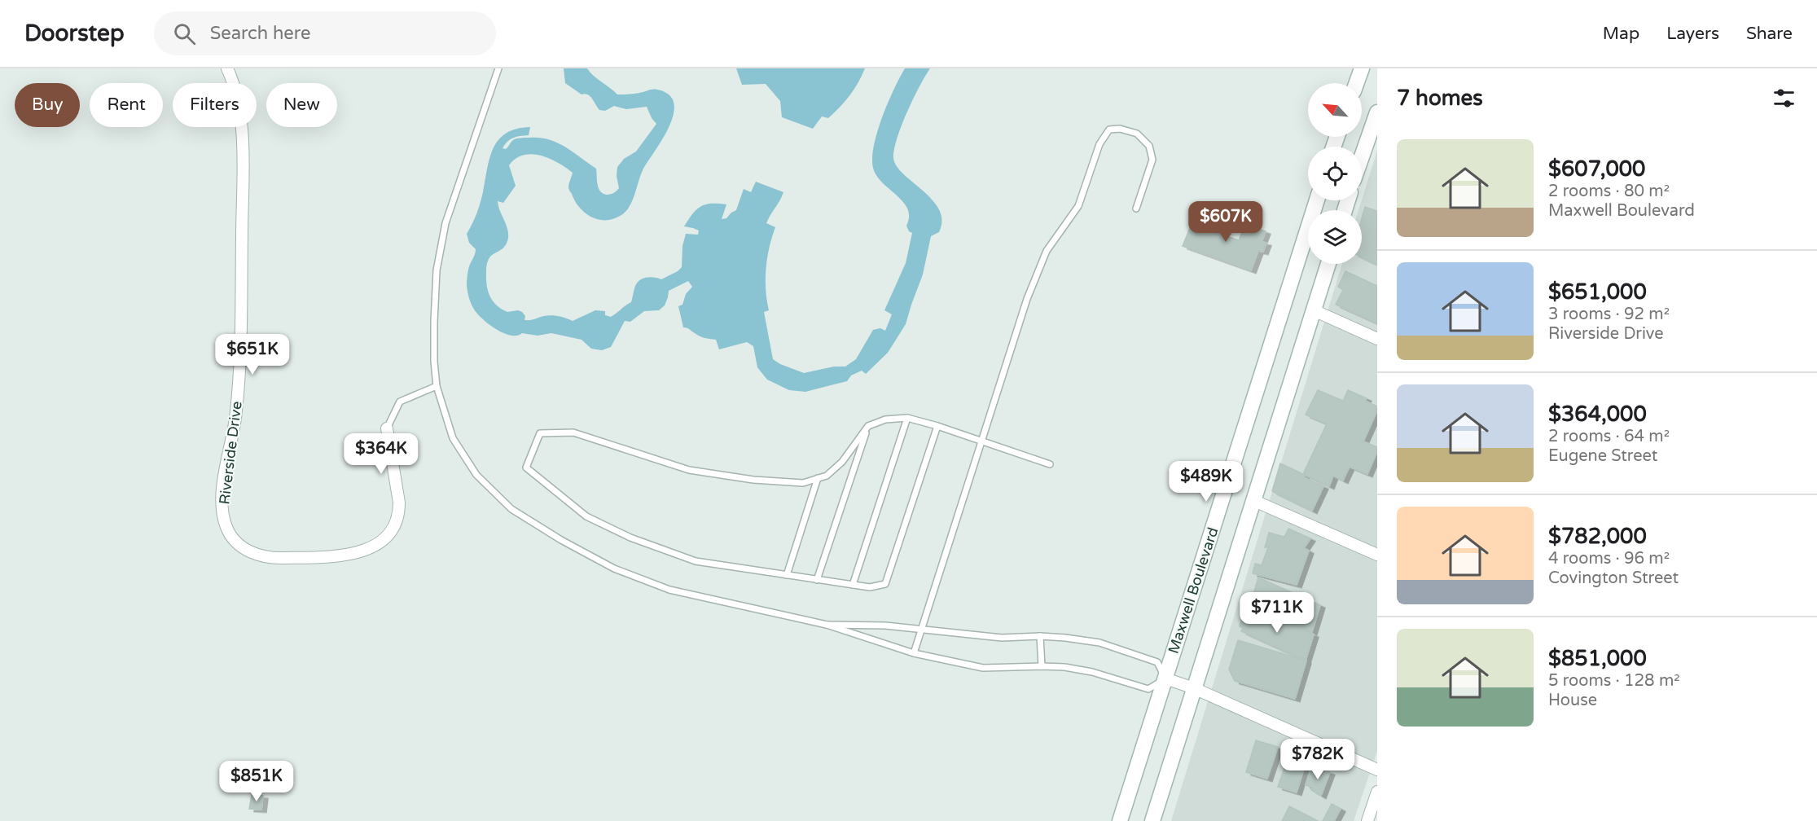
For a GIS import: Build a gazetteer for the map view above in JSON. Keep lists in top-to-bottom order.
{
  "streets": {
    "main road": ["Maxwell Boulevard"],
    "street": ["Riverside Drive"]
  },
  "north": "top left",
  "page": {
    "header": "Doorstep",
    "search": "Search here",
    "nav": ["Map", "Layers", "Share"],
    "heading": "7 homes",
    "chip": [
      "Buy",
      "Rent",
      "Filters",
      "New"
    ],
    "list": [
      {
        "name": "$607,000",
        "note": "2 rooms · 80 m² · Maxwell Boulevard"
      },
      {
        "name": "$651,000",
        "note": "3 rooms · 92 m² · Riverside Drive"
      },
      {
        "name": "$364,000",
        "note": "2 rooms · 64 m² · Eugene Street"
      },
      {
        "name": "$782,000",
        "note": "4 rooms · 96 m² · Covington Street"
      },
      {
        "name": "$851,000",
        "note": "5 rooms · 128 m² · House"
      }
    ],
    "price": [
      "$607K",
      "$651K",
      "$364K",
      "$489K",
      "$711K",
      "$782K",
      "$851K"
    ]
  }
}
